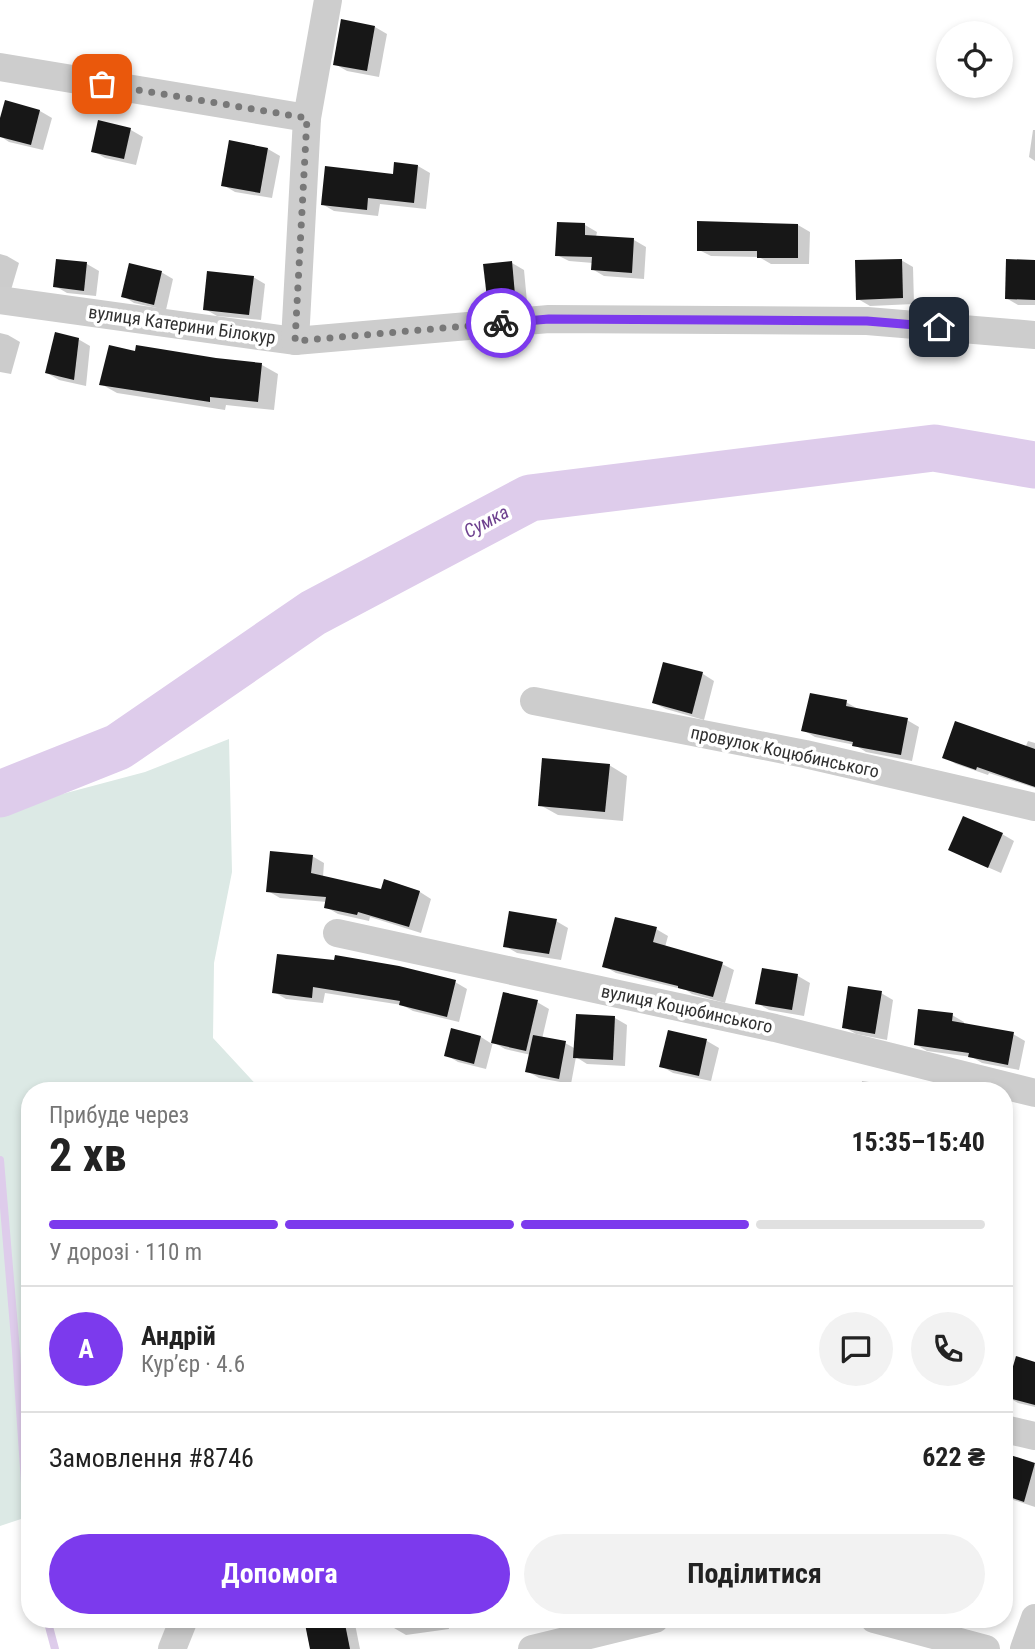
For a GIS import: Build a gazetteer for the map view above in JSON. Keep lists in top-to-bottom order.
{
  "streets": {
    "street": ["вулиця Катерини Білокур", "провулок Коцюбинського", "вулиця Коцюбинського"]
  },
  "water": ["Сумка"],
  "page": {
    "heading": ["2 хв", "Прибуде через", "15:35–15:40"],
    "panel": [
      "Андрій",
      "Кур’єр · 4.6",
      "Замовлення #8746",
      "622 ₴"
    ],
    "bar": "У дорозі · 110 m",
    "round": "А",
    "buttons": ["Допомога", "Поділитися"]
  }
}
